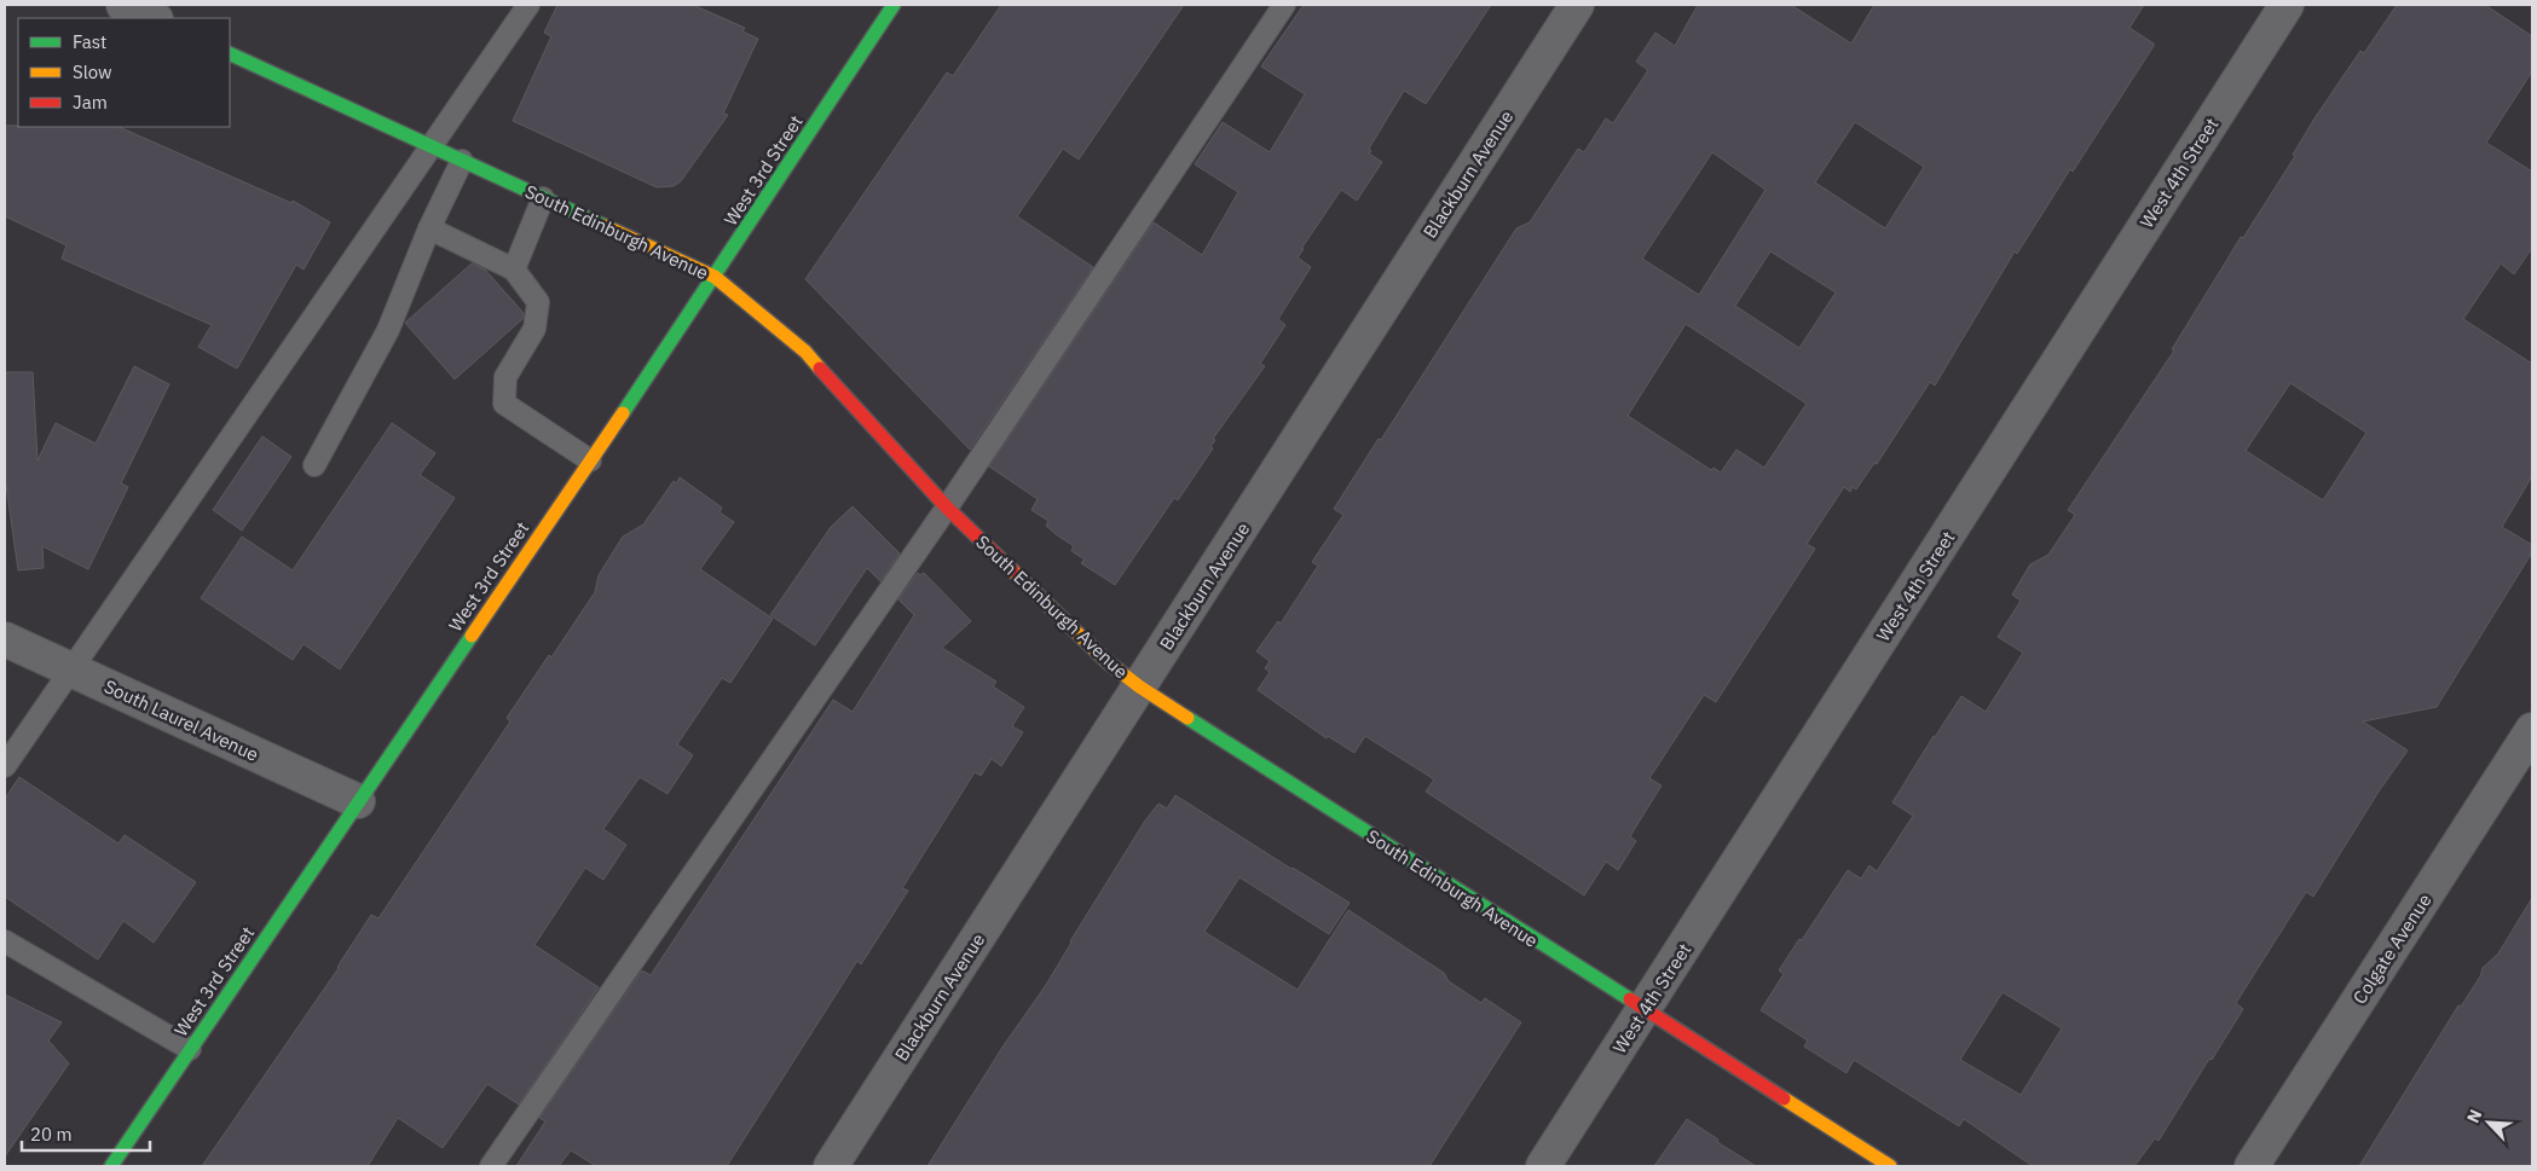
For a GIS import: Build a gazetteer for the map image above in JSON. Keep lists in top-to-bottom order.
{
  "streets": {
    "street": [
      "West 3rd Street",
      "West 4th Street",
      "Blackburn Avenue",
      "South Edinburgh Avenue",
      "South Laurel Avenue",
      "Colgate Avenue"
    ]
  },
  "crossings": [
    ["West 3rd Street", "South Edinburgh Avenue"],
    ["West 3rd Street", "South Laurel Avenue"],
    ["West 4th Street", "South Edinburgh Avenue"],
    ["Blackburn Avenue", "South Edinburgh Avenue"]
  ],
  "legend": ["Fast", "Slow", "Jam"],
  "scale_bar": "20 m",
  "north": "top left"
}
